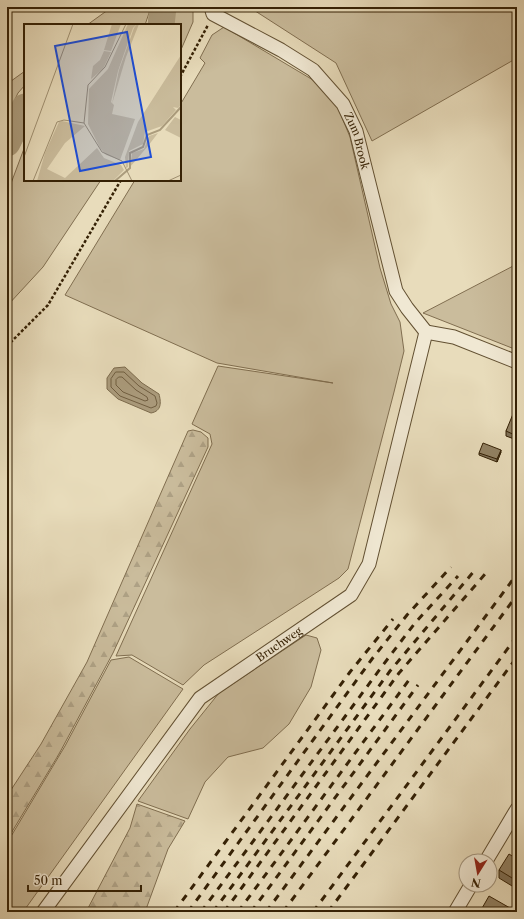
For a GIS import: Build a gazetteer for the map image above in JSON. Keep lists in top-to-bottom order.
{
  "streets": {
    "street": ["Zum Brook", "Bruchweg"]
  },
  "crossings": [
    ["Zum Brook", "Bruchweg"]
  ],
  "scale_bar": "50 m",
  "north": "bottom"
}
